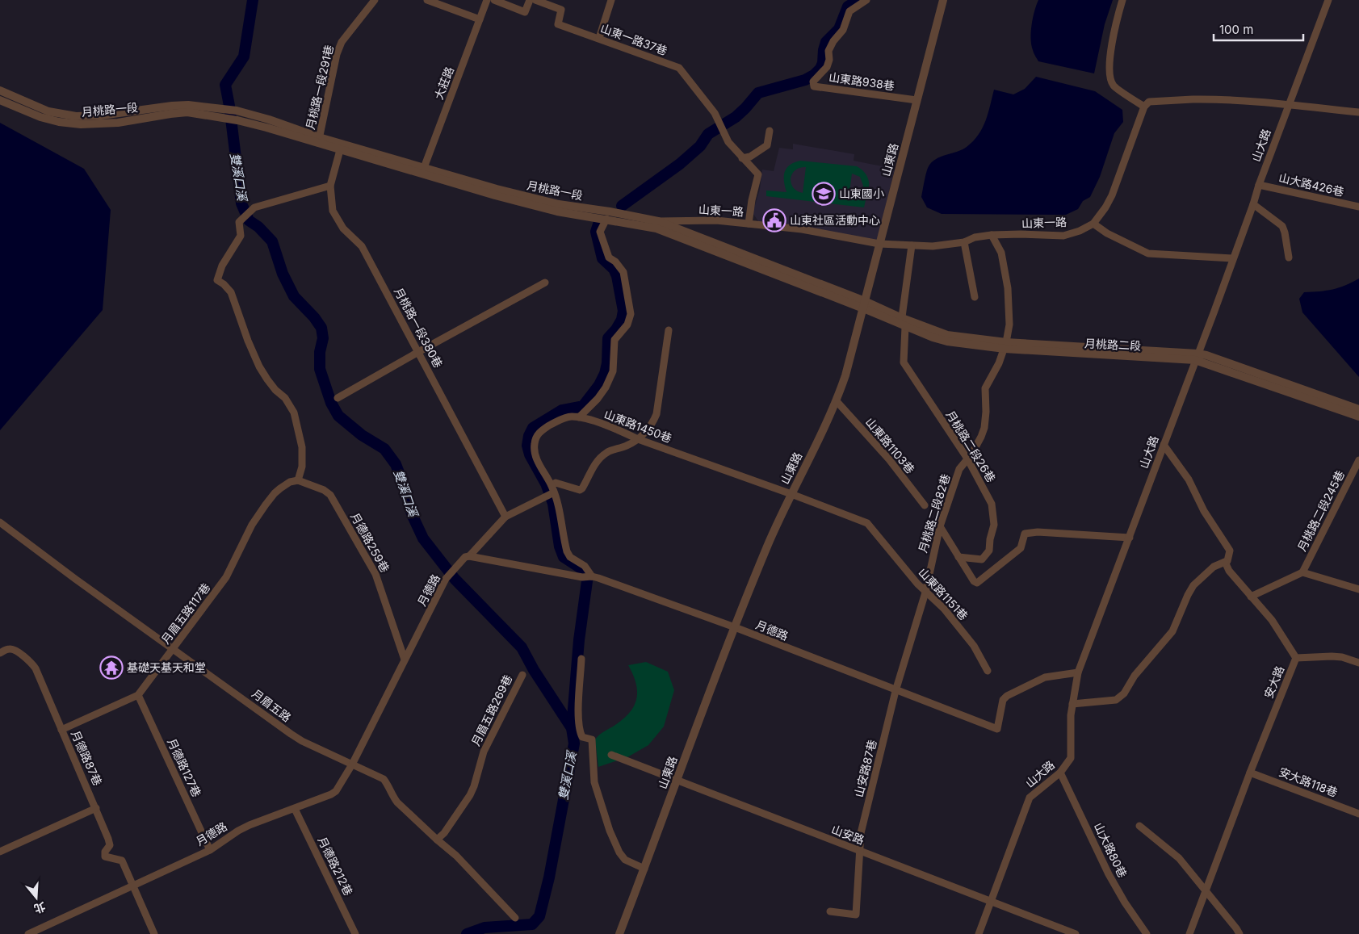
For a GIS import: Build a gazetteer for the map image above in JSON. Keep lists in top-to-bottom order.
{
  "streets": {
    "street": [
      "山東一路37巷",
      "山東路938巷",
      "大莊路",
      "月桃路一段291巷",
      "月桃路一段",
      "山大路",
      "山東路",
      "山大路426巷",
      "山東一路",
      "月桃路一段380巷",
      "月桃路二段",
      "山東路1450巷",
      "山東路1103巷",
      "月桃路二段26巷",
      "月桃路二段245巷",
      "月桃路二段82巷",
      "月德路259巷",
      "月德路",
      "山東路1151巷",
      "月眉五路117巷",
      "安大路",
      "月眉五路",
      "月眉五路269巷",
      "月德路87巷",
      "月德路127巷",
      "山安路87巷",
      "安大路118巷",
      "山安路",
      "山大路80巷",
      "月德路212巷"
    ]
  },
  "crossings": [
    ["山東路938巷", "山東路"],
    ["大莊路", "月桃路一段"],
    ["月桃路一段291巷", "月桃路一段"],
    ["月桃路一段", "山東路"],
    ["月桃路一段", "山東一路"],
    ["月桃路一段", "月桃路一段380巷"],
    ["月桃路一段", "月桃路二段"],
    ["山大路", "山大路426巷"],
    ["山大路", "月桃路二段"],
    ["山大路", "月德路"],
    ["山大路", "山安路"],
    ["山大路", "山大路80巷"],
    ["山東路", "山東一路"],
    ["山東路", "月桃路二段"],
    ["山東路", "山東路1450巷"],
    ["山東路", "山東路1103巷"],
    ["山東路", "月德路"],
    ["山東路", "山東路1151巷"],
    ["山東路", "山安路"],
    ["山東一路", "月桃路二段26巷"],
    ["山東一路", "月桃路二段82巷"],
    ["月桃路二段", "月桃路二段26巷"],
    ["月桃路二段", "月桃路二段82巷"],
    ["山東路1450巷", "山東路1151巷"],
    ["月桃路二段26巷", "月桃路二段82巷"],
    ["月桃路二段82巷", "月德路"],
    ["月桃路二段82巷", "山東路1151巷"],
    ["月桃路二段82巷", "山安路87巷"],
    ["月德路259巷", "月德路"],
    ["月德路259巷", "月眉五路117巷"],
    ["月德路", "月眉五路"],
    ["月德路", "月德路87巷"],
    ["月德路", "月德路127巷"],
    ["月德路", "山安路87巷"],
    ["月德路", "月德路212巷"],
    ["月眉五路117巷", "月眉五路"],
    ["月眉五路117巷", "月德路87巷"],
    ["月眉五路117巷", "月德路127巷"],
    ["安大路", "安大路118巷"],
    ["月眉五路", "月眉五路269巷"],
    ["山安路87巷", "山安路"]
  ],
  "water": ["雙溪口溪"],
  "places": {
    "school or university": ["山東國小"],
    "public building": ["山東社區活動中心"],
    "temple": ["基礎天基天和堂"]
  },
  "scale_bar": "100 m",
  "north": "bottom"
}
